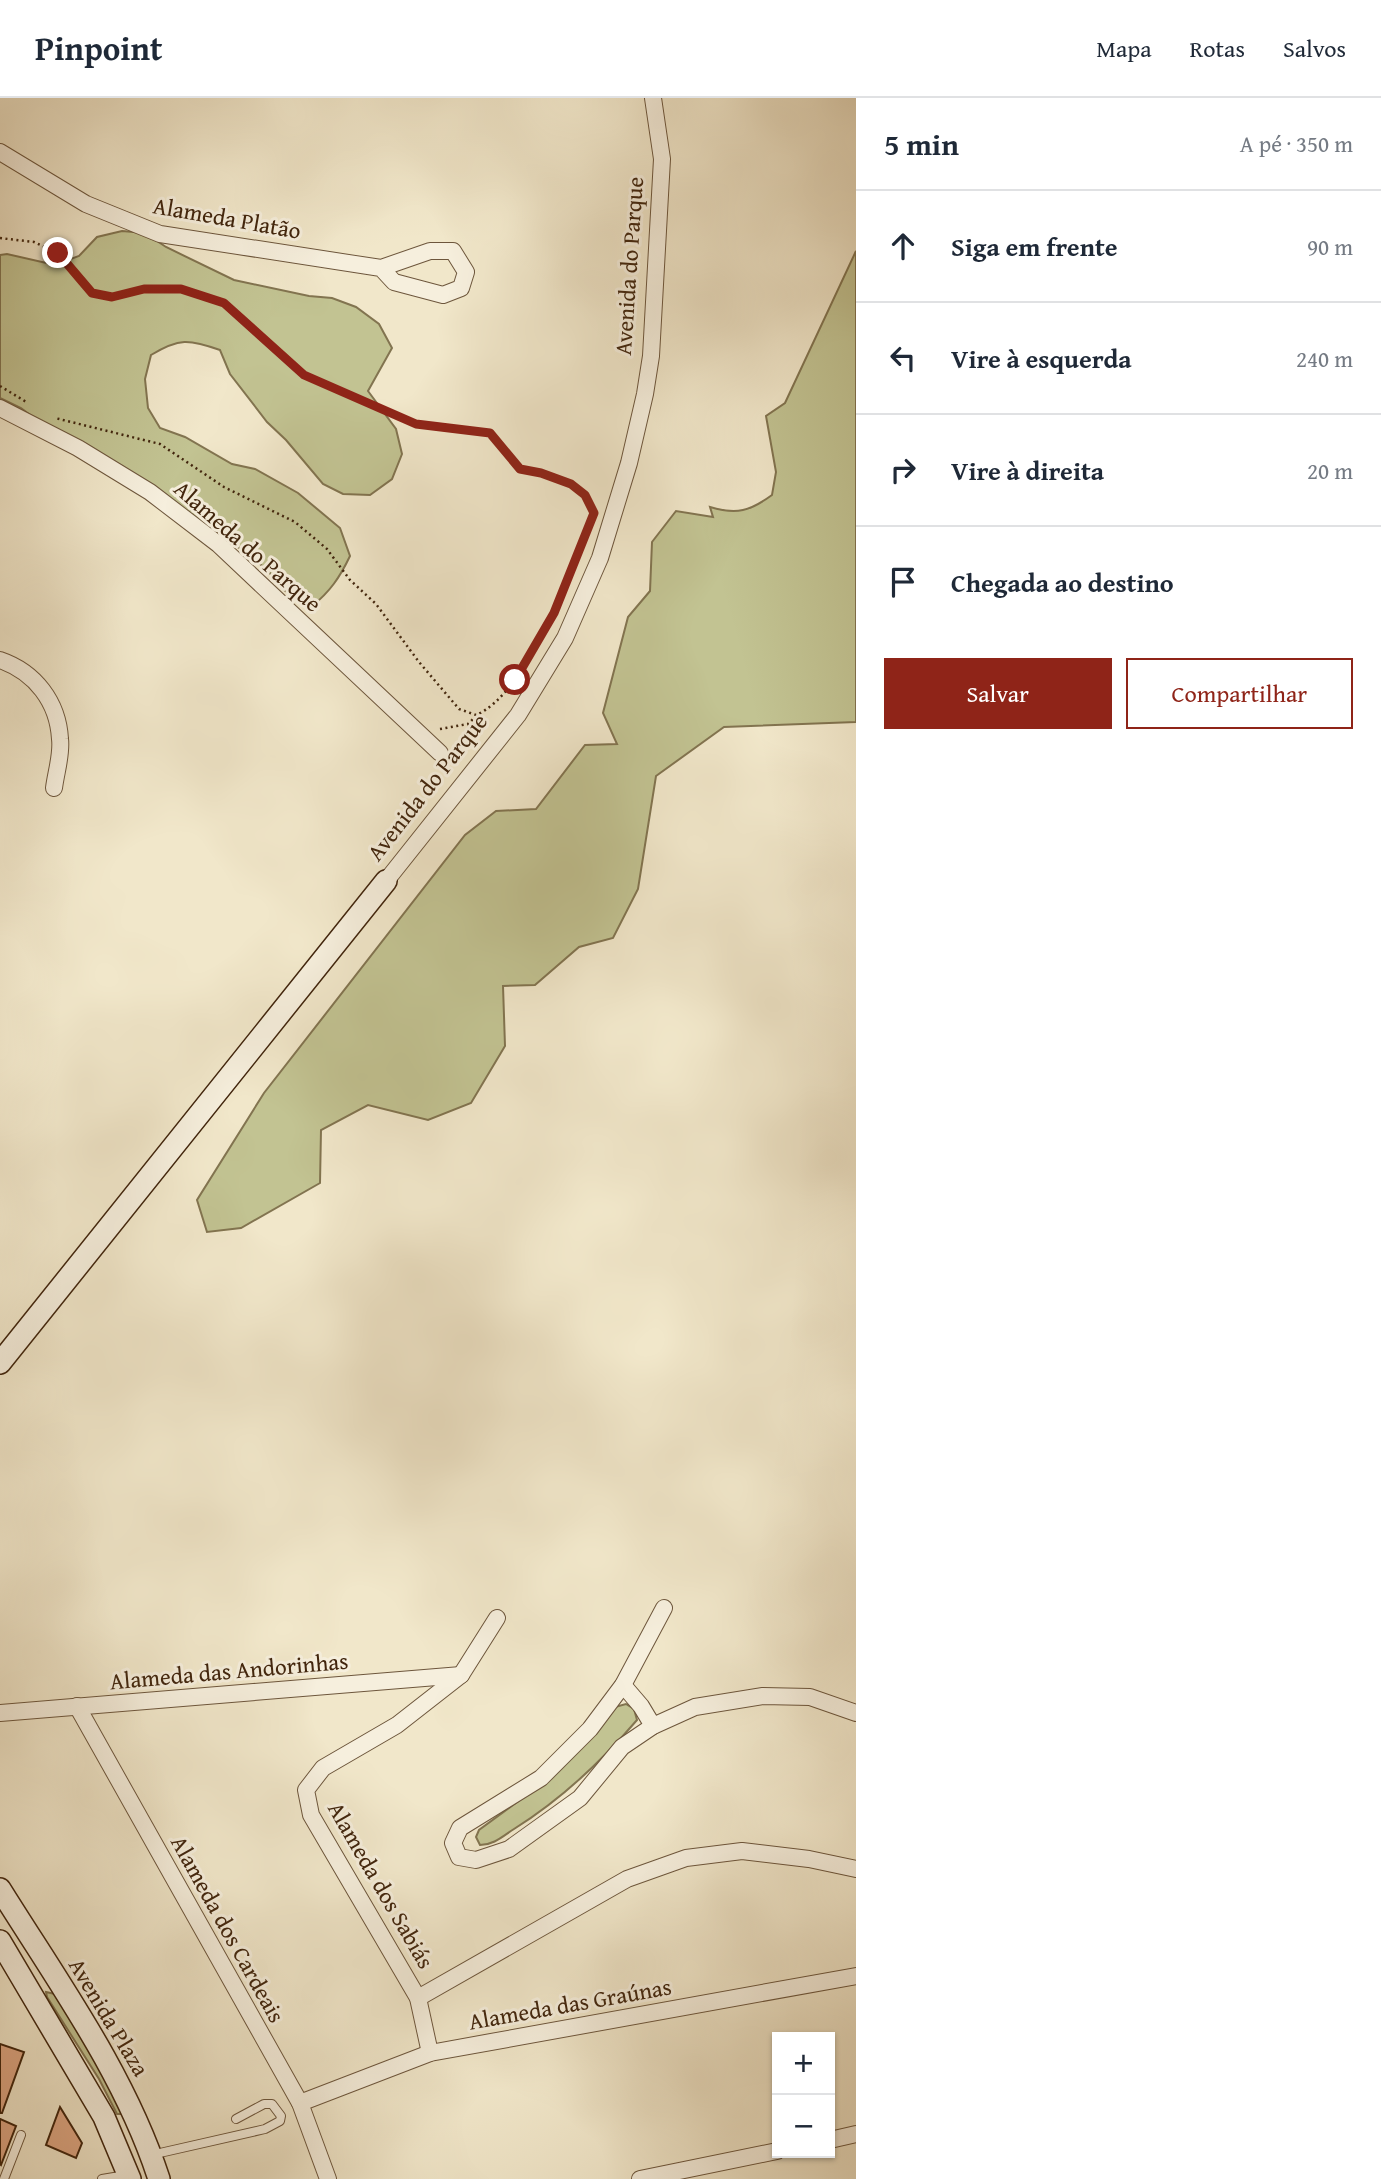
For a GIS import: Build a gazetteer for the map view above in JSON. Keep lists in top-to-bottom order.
{
  "streets": {
    "street": [
      "Alameda Platão",
      "Avenida do Parque",
      "Alameda do Parque",
      "Alameda das Andorinhas",
      "Alameda dos Sabiás",
      "Alameda dos Cardeais",
      "Alameda das Graúnas",
      "Avenida Plaza"
    ]
  },
  "crossings": [
    ["Alameda das Andorinhas", "Alameda dos Sabiás"],
    ["Alameda das Andorinhas", "Alameda dos Cardeais"],
    ["Alameda dos Sabiás", "Alameda das Graúnas"],
    ["Alameda dos Cardeais", "Alameda das Graúnas"]
  ],
  "page": {
    "header": "Pinpoint",
    "nav": ["Mapa", "Rotas", "Salvos"],
    "heading": ["5 min", "A pé · 350 m"],
    "list": [
      ["Siga em frente", "90 m"],
      ["Vire à esquerda", "240 m"],
      ["Vire à direita", "20 m"],
      "Chegada ao destino"
    ],
    "buttons": ["Salvar", "Compartilhar"],
    "map_buttons": ["+", "−"]
  }
}
